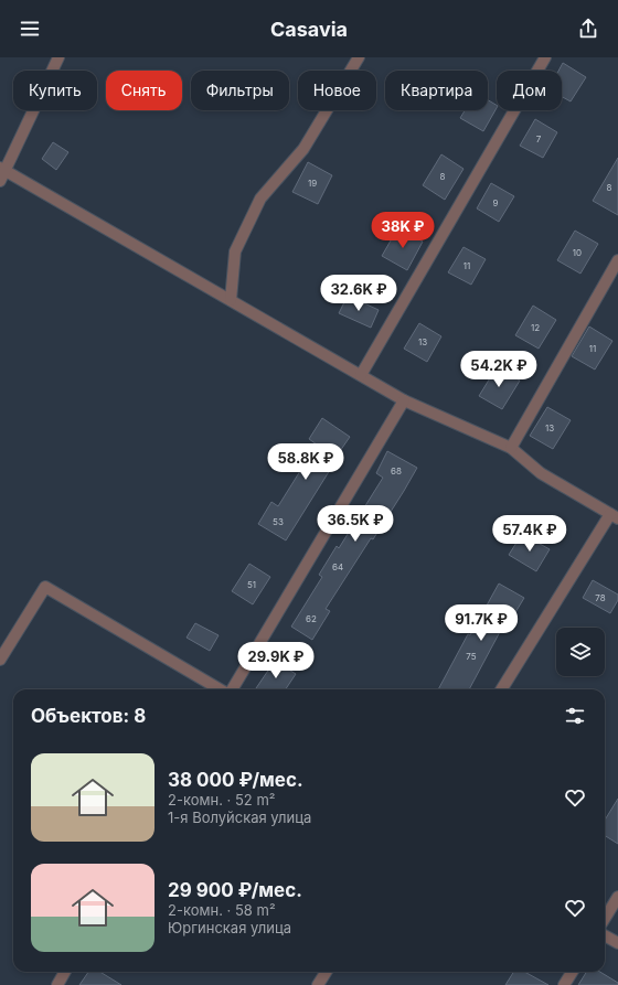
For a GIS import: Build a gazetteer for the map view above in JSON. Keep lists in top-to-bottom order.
{
  "house_numbers": [
    "7",
    "8",
    "19",
    "8",
    "9",
    "10",
    "11",
    "12",
    "13",
    "11",
    "13",
    "68",
    "53",
    "64",
    "51",
    "78",
    "62",
    "75"
  ],
  "page": {
    "header": "Casavia",
    "chip": [
      "Купить",
      "Снять",
      "Фильтры",
      "Новое",
      "Квартира",
      "Дом"
    ],
    "price": [
      "38K ₽",
      "32.6K ₽",
      "54.2K ₽",
      "58.8K ₽",
      "36.5K ₽",
      "57.4K ₽",
      "91.7K ₽",
      "29.9K ₽"
    ],
    "heading": "Объектов: 8",
    "list": [
      {
        "name": "38 000 ₽/мес.",
        "note": "2-комн. · 52 m² · 1-я Волуйская улица"
      },
      {
        "name": "29 900 ₽/мес.",
        "note": "2-комн. · 58 m² · Юргинская улица"
      }
    ]
  }
}
